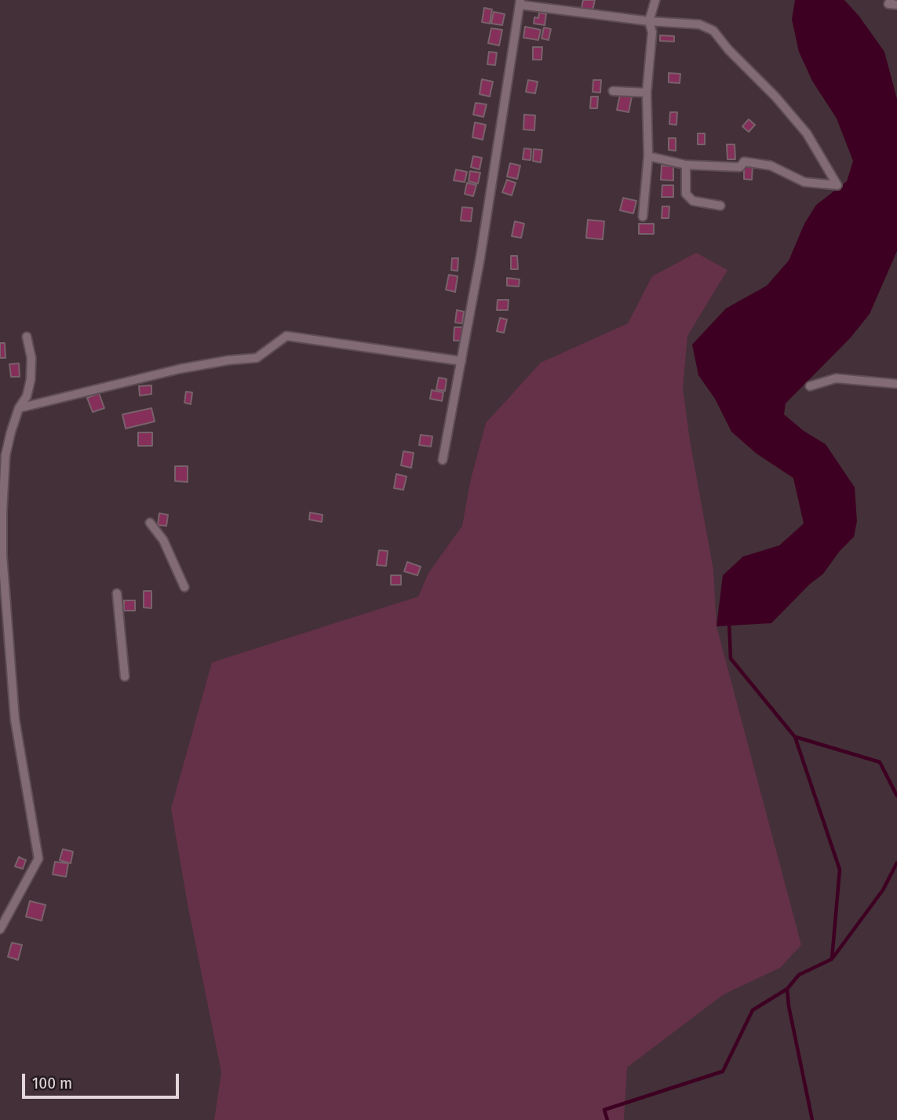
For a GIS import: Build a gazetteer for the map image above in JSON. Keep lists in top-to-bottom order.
{
  "scale_bar": "100 m"
}
